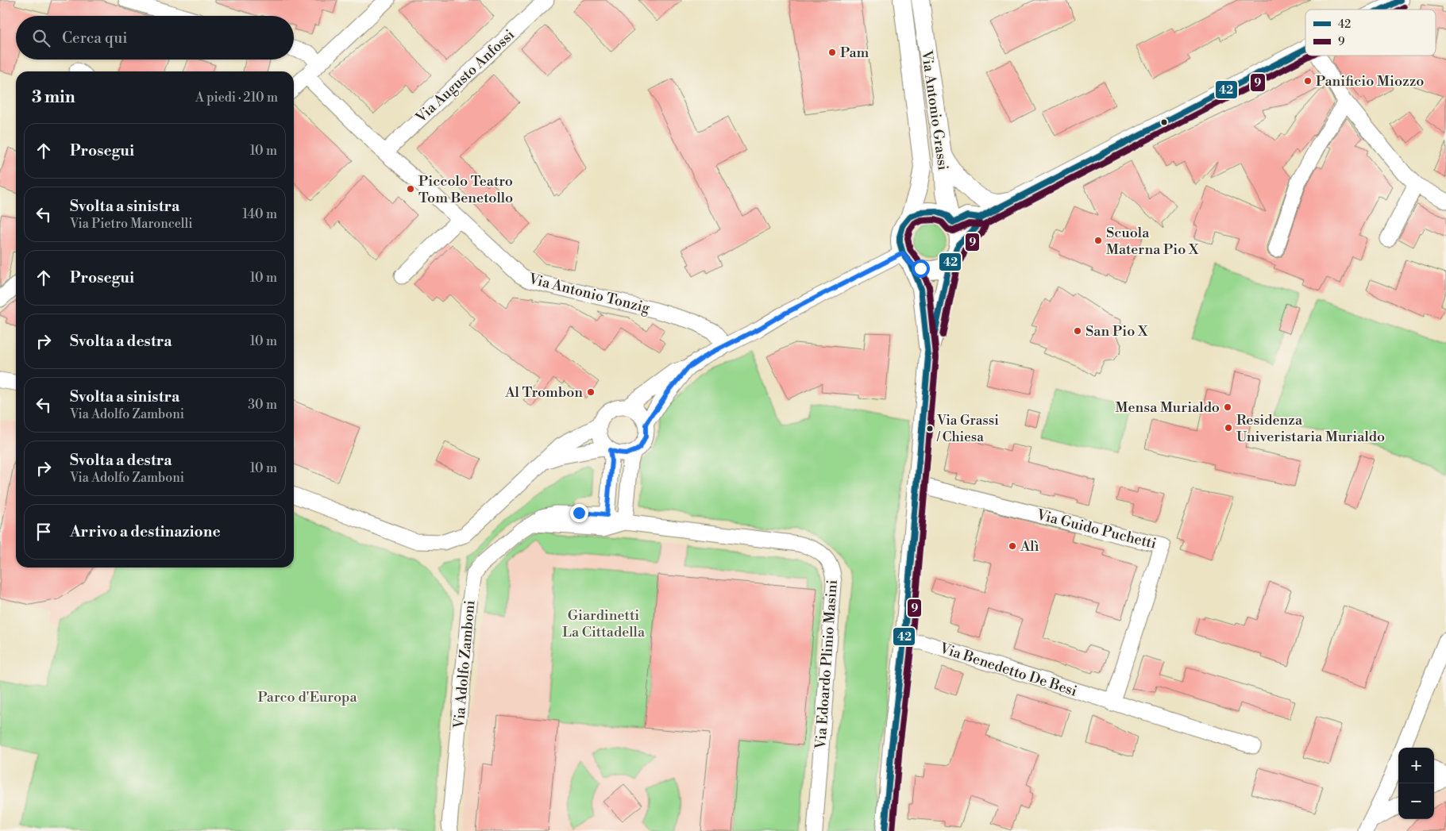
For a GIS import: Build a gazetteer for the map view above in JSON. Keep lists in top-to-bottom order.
{
  "streets": {
    "street": [
      "Via Augusto Anfossi",
      "Via Antonio Grassi",
      "Via Antonio Tonzig",
      "Via Guido Puchetti",
      "Via Adolfo Zamboni",
      "Via Edoardo Plinio Masini",
      "Via Benedetto De Besi"
    ]
  },
  "crossings": [
    ["Via Augusto Anfossi", "Via Antonio Tonzig"],
    ["Via Guido Puchetti", "Via Benedetto De Besi"],
    ["Via Adolfo Zamboni", "Via Edoardo Plinio Masini"]
  ],
  "parks": ["Giardinetti La Cittadella", "Parco d'Europa"],
  "places": [
    "Pam",
    "Panificio Miozzo",
    "Piccolo Teatro Tom Benetollo",
    "Scuola Materna Pio X",
    "San Pio X",
    "Al Trombon",
    "Mensa Murialdo",
    "Residenza Univeristaria Murialdo",
    "Via Grassi / Chiesa",
    "Alì"
  ],
  "lines": ["transit line 42", "transit line 9"],
  "legend": ["42", "9"],
  "page": {
    "search": "Cerca qui",
    "heading": ["3 min", "A piedi · 210 m"],
    "list": [
      ["Prosegui", "10 m"],
      ["Svolta a sinistra", "Via Pietro Maroncelli", "140 m"],
      ["Prosegui", "10 m"],
      ["Svolta a destra", "10 m"],
      ["Svolta a sinistra", "Via Adolfo Zamboni", "30 m"],
      ["Svolta a destra", "Via Adolfo Zamboni", "10 m"],
      "Arrivo a destinazione"
    ],
    "map_buttons": ["+", "−"]
  }
}
